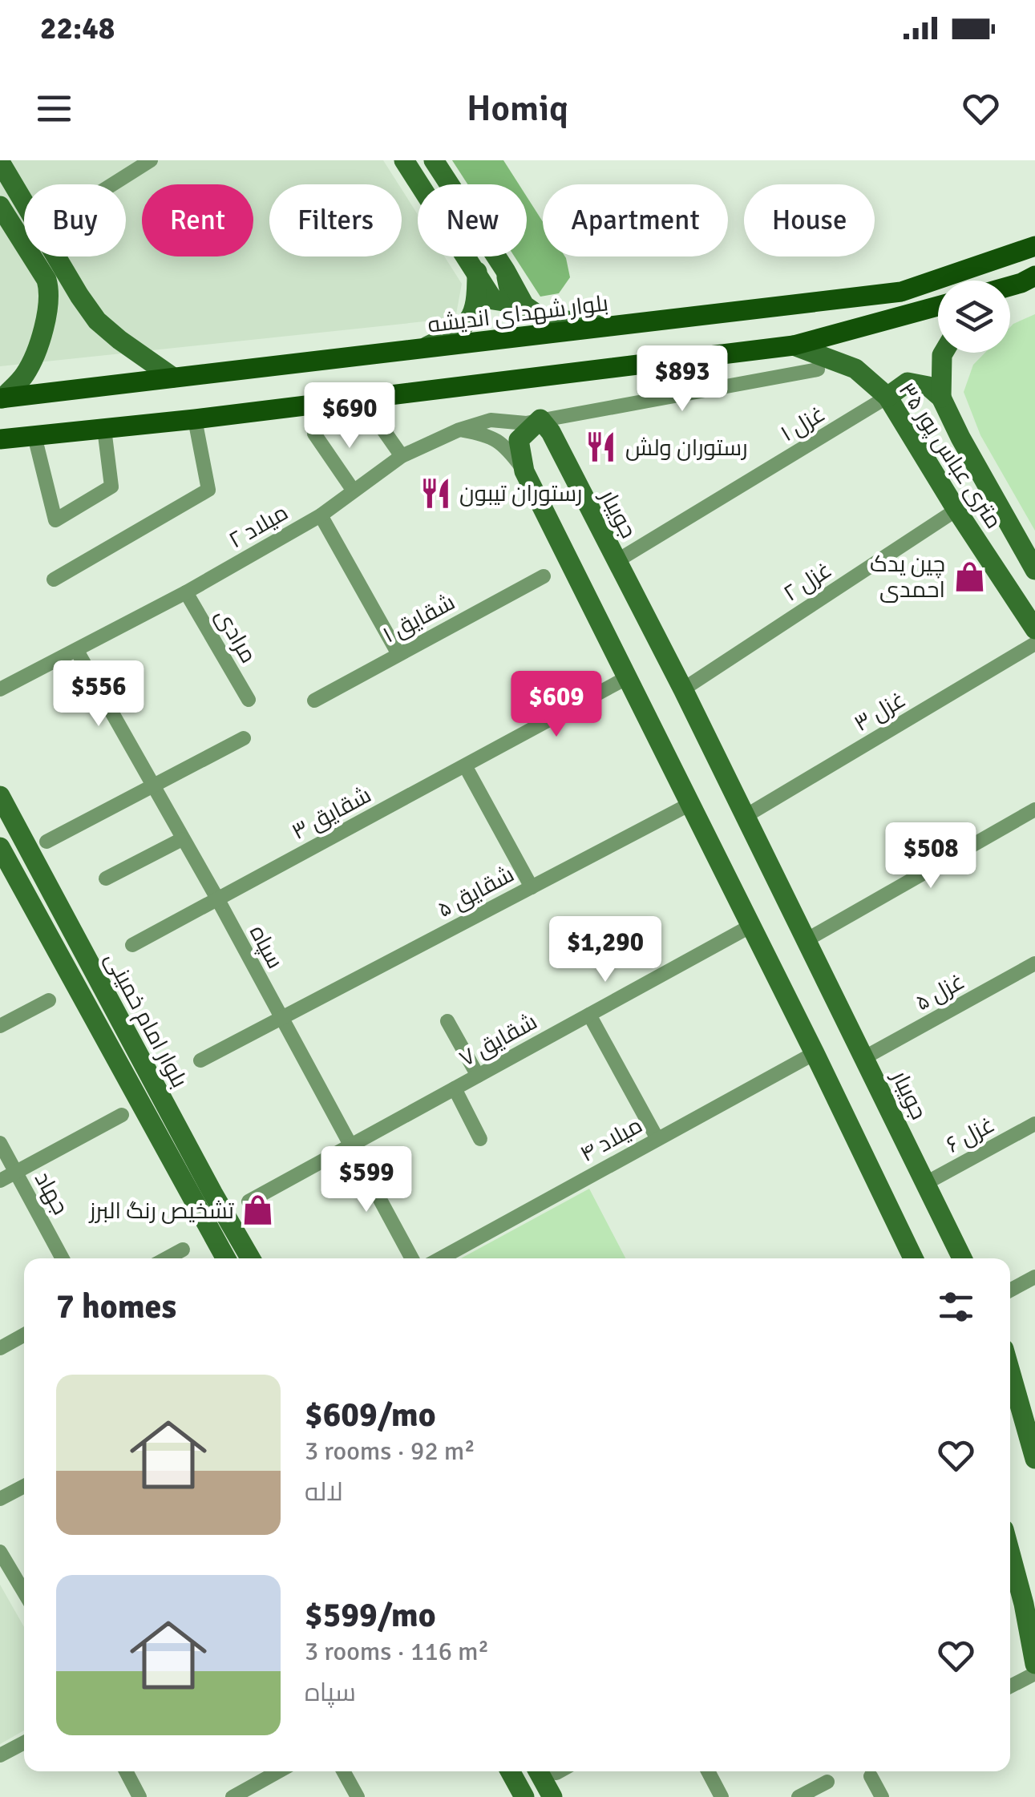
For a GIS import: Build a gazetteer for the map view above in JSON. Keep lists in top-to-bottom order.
{
  "streets": {
    "main road": ["بلوار شهدای اندیشه"],
    "street": [
      "غزل ۱",
      "۳۵ متری عباس پور",
      "جویبار",
      "میلاد ۲",
      "غزل ۲",
      "شقایق ۱",
      "مرادی",
      "غزل ۳",
      "شقایق ۳",
      "شقایق ۵",
      "سپاه",
      "غزل ۵",
      "بلوار امام خمینی",
      "شقایق ۷",
      "غزل ۶",
      "میلاد ۴",
      "جهاد"
    ]
  },
  "crossings": [
    ["غزل ۱", "۳۵ متری عباس پور"],
    ["غزل ۱", "جویبار"],
    ["۳۵ متری عباس پور", "غزل ۲"],
    ["جویبار", "میلاد ۲"],
    ["جویبار", "غزل ۲"],
    ["جویبار", "غزل ۳"],
    ["جویبار", "غزل ۵"],
    ["جویبار", "غزل ۶"],
    ["میلاد ۲", "مرادی"],
    ["میلاد ۲", "سپاه"],
    ["شقایق ۳", "سپاه"],
    ["شقایق ۵", "سپاه"],
    ["سپاه", "شقایق ۷"]
  ],
  "places": {
    "restaurant": ["رستوران ولش", "رستوران تیبون"],
    "shop": ["چین یدک احمدی", "تشخیص رنگ البرز"]
  },
  "page": {
    "status": "22:48",
    "header": "Homiq",
    "chip": [
      "Buy",
      "Rent",
      "Filters",
      "New",
      "Apartment",
      "House"
    ],
    "price": [
      "$893",
      "$690",
      "$556",
      "$609",
      "$508",
      "$1,290",
      "$599"
    ],
    "heading": "7 homes",
    "list": [
      {
        "name": "$609/mo",
        "note": "3 rooms · 92 m² · لاله"
      },
      {
        "name": "$599/mo",
        "note": "3 rooms · 116 m² · سپاه"
      }
    ]
  }
}
